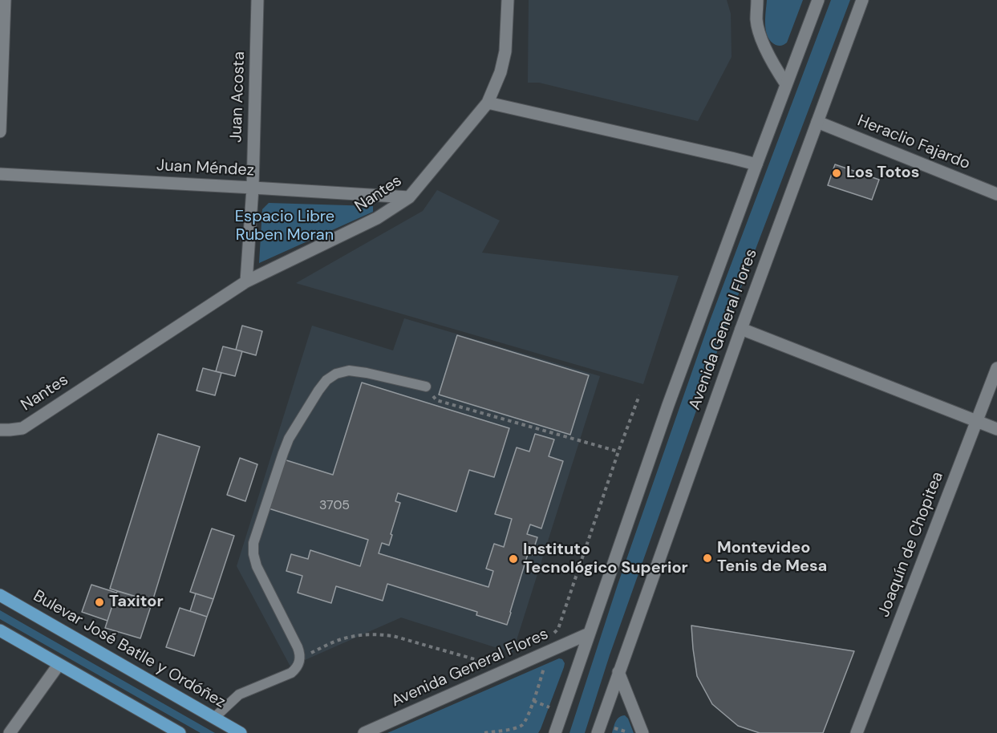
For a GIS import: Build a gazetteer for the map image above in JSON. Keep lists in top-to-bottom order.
{
  "streets": {
    "main road": ["Bulevar José Batlle y Ordóñez"],
    "street": [
      "Juan Acosta",
      "Heraclio Fajardo",
      "Juan Méndez",
      "Nantes",
      "Avenida General Flores",
      "Joaquín de Chopitea"
    ]
  },
  "crossings": [
    ["Juan Acosta", "Juan Méndez"],
    ["Juan Acosta", "Nantes"],
    ["Heraclio Fajardo", "Avenida General Flores"],
    ["Juan Méndez", "Nantes"]
  ],
  "parks": ["Espacio Libre Ruben Moran"],
  "places": [
    "Los Totos",
    "Montevideo Tenis de Mesa",
    "Instituto Tecnológico Superior",
    "Taxitor"
  ],
  "house_numbers": ["3705"]
}
